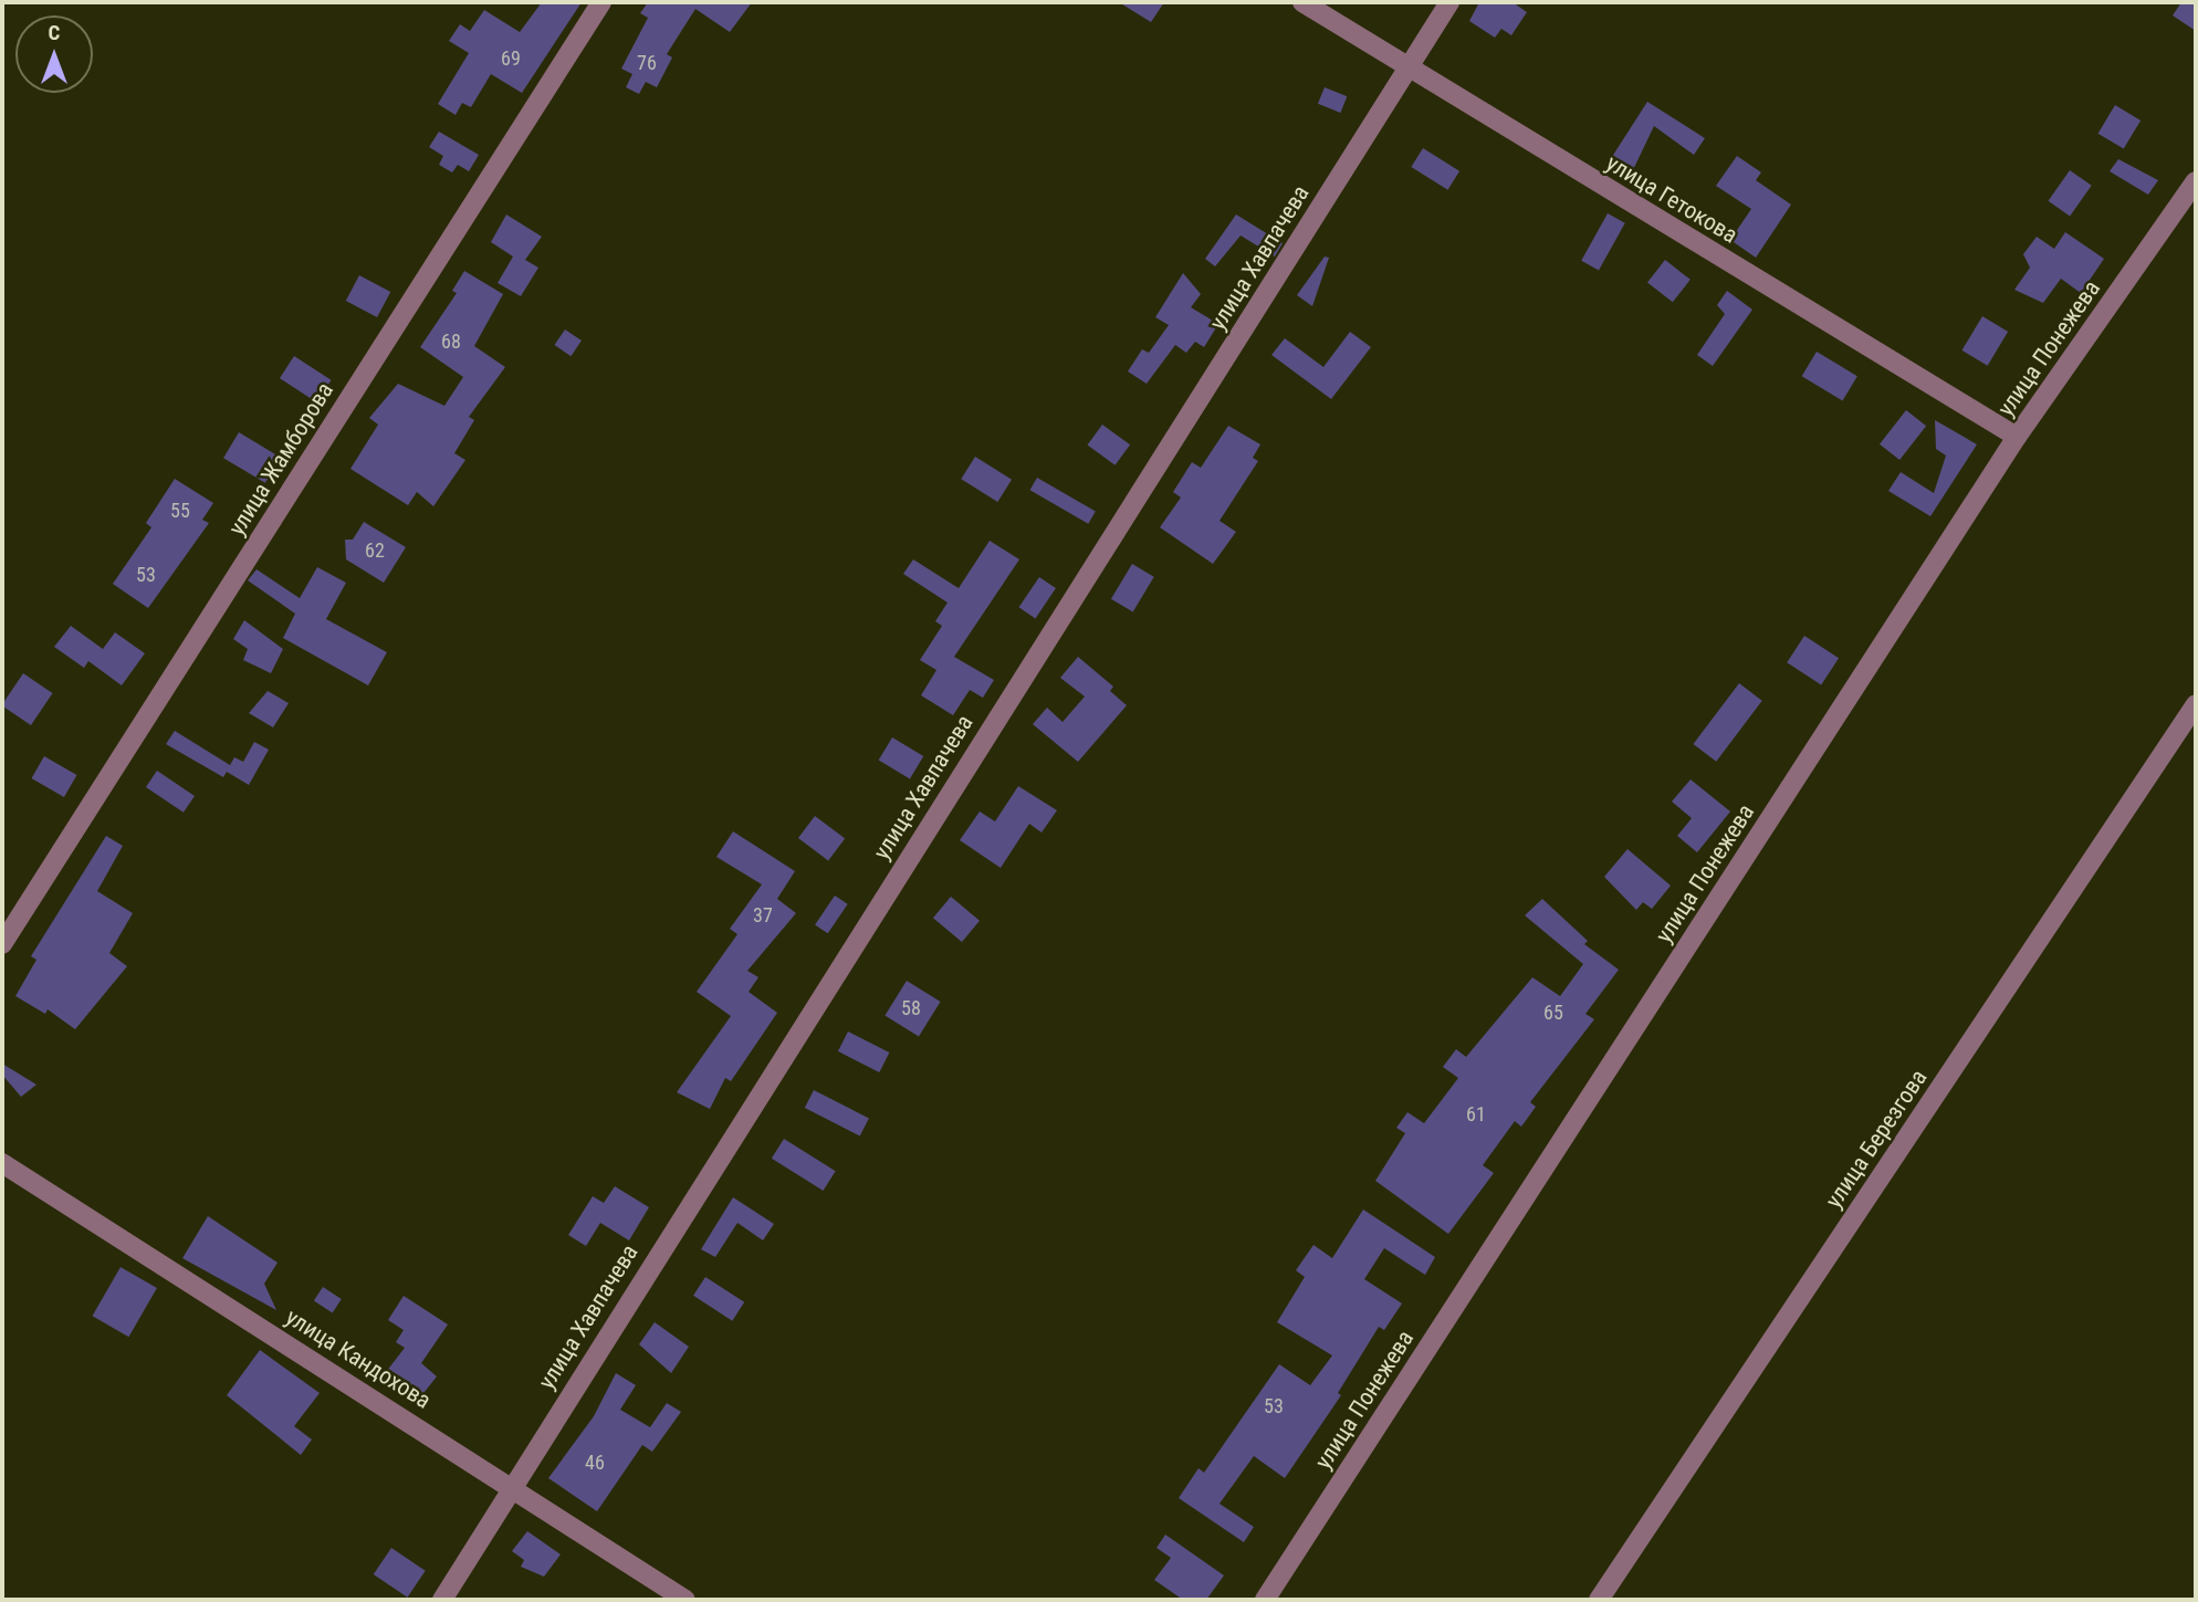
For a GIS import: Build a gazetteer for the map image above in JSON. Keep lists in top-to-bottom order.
{
  "streets": {
    "street": [
      "улица Гетокова",
      "улица Хавпачева",
      "улица Понежева",
      "улица Жамборова",
      "улица Березгова",
      "улица Кандохова"
    ]
  },
  "crossings": [
    ["улица Гетокова", "улица Хавпачева"],
    ["улица Гетокова", "улица Понежева"],
    ["улица Хавпачева", "улица Кандохова"]
  ],
  "house_numbers": [
    "69",
    "76",
    "68",
    "55",
    "62",
    "53",
    "37",
    "58",
    "65",
    "61",
    "53",
    "46"
  ],
  "north": "top"
}
